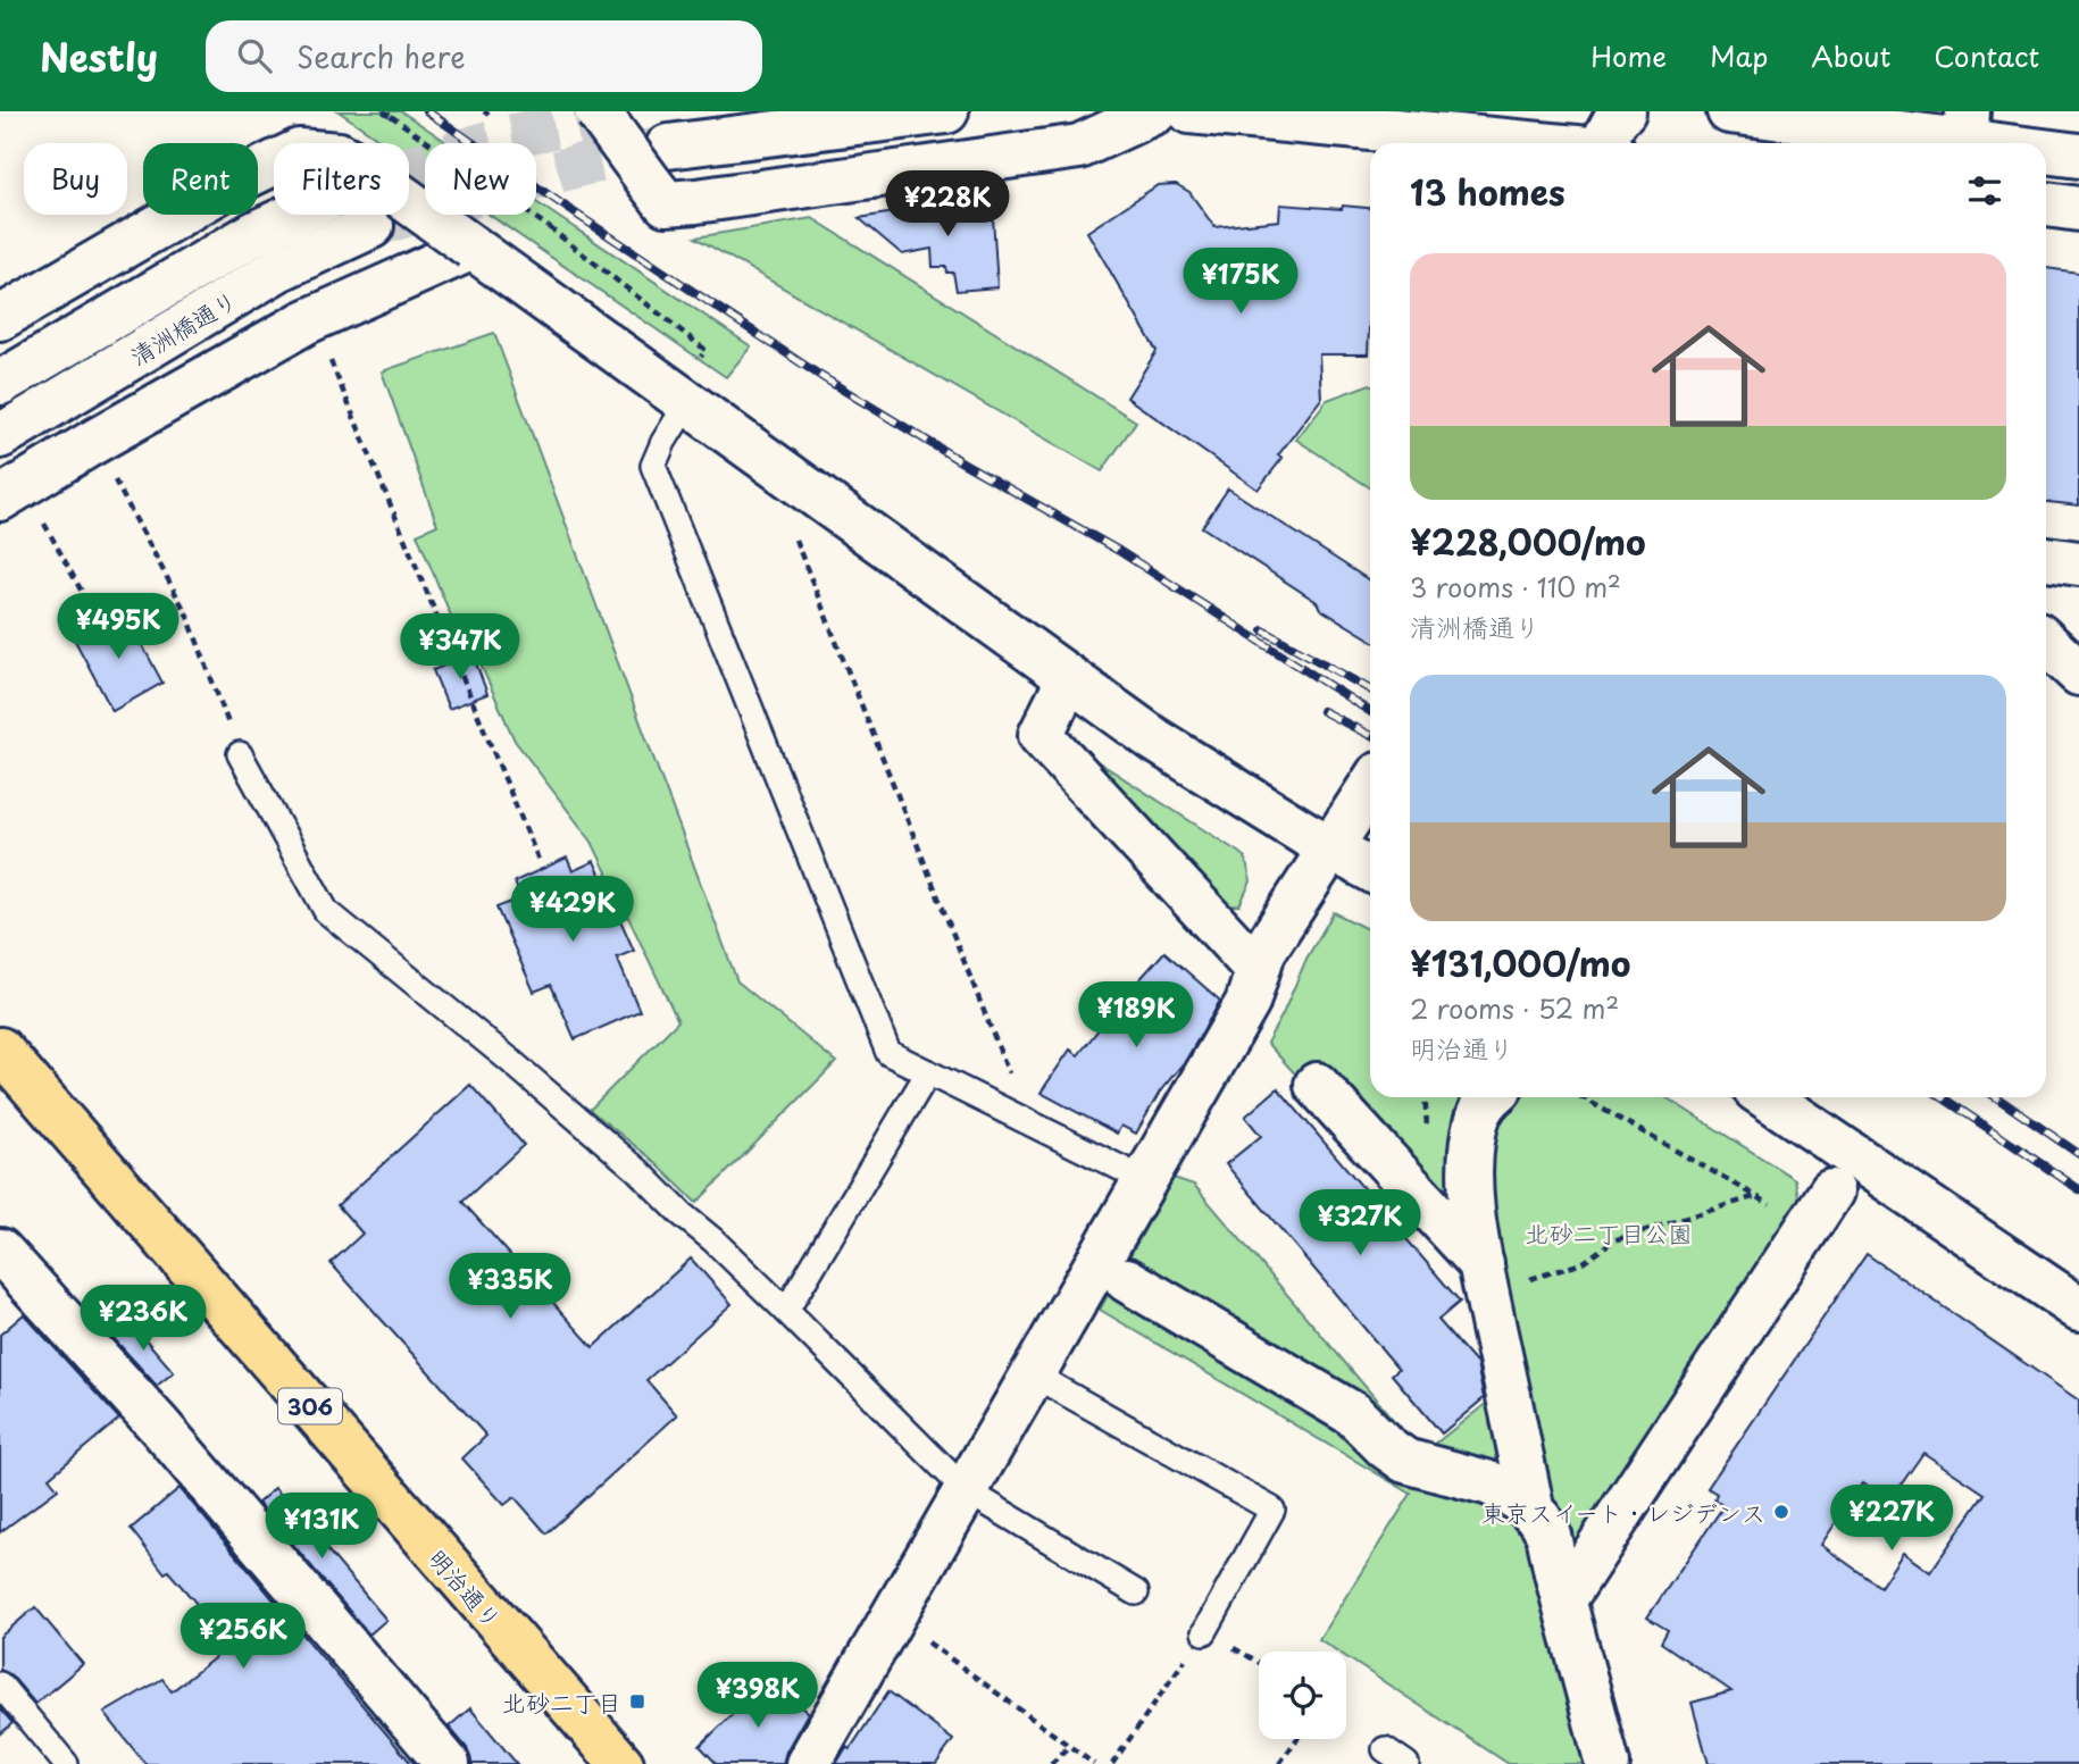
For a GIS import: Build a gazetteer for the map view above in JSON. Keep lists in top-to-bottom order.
{
  "streets": {
    "main road": ["306", "明治通り"],
    "street": ["清洲橋通り"]
  },
  "parks": ["北砂二丁目公園"],
  "places": {
    "other": ["東京スイート・レジデンス"],
    "transit": ["北砂二丁目"]
  },
  "page": {
    "header": "Nestly",
    "search": "Search here",
    "nav": [
      "Home",
      "Map",
      "About",
      "Contact"
    ],
    "chip": [
      "Buy",
      "Rent",
      "Filters",
      "New"
    ],
    "heading": "13 homes",
    "price": [
      "¥228K",
      "¥175K",
      "¥495K",
      "¥347K",
      "¥429K",
      "¥189K",
      "¥327K",
      "¥335K",
      "¥236K",
      "¥227K",
      "¥131K",
      "¥256K",
      "¥398K"
    ],
    "list": [
      {
        "name": "¥228,000/mo",
        "note": "3 rooms · 110 m² · 清洲橋通り"
      },
      {
        "name": "¥131,000/mo",
        "note": "2 rooms · 52 m² · 明治通り"
      }
    ]
  }
}
